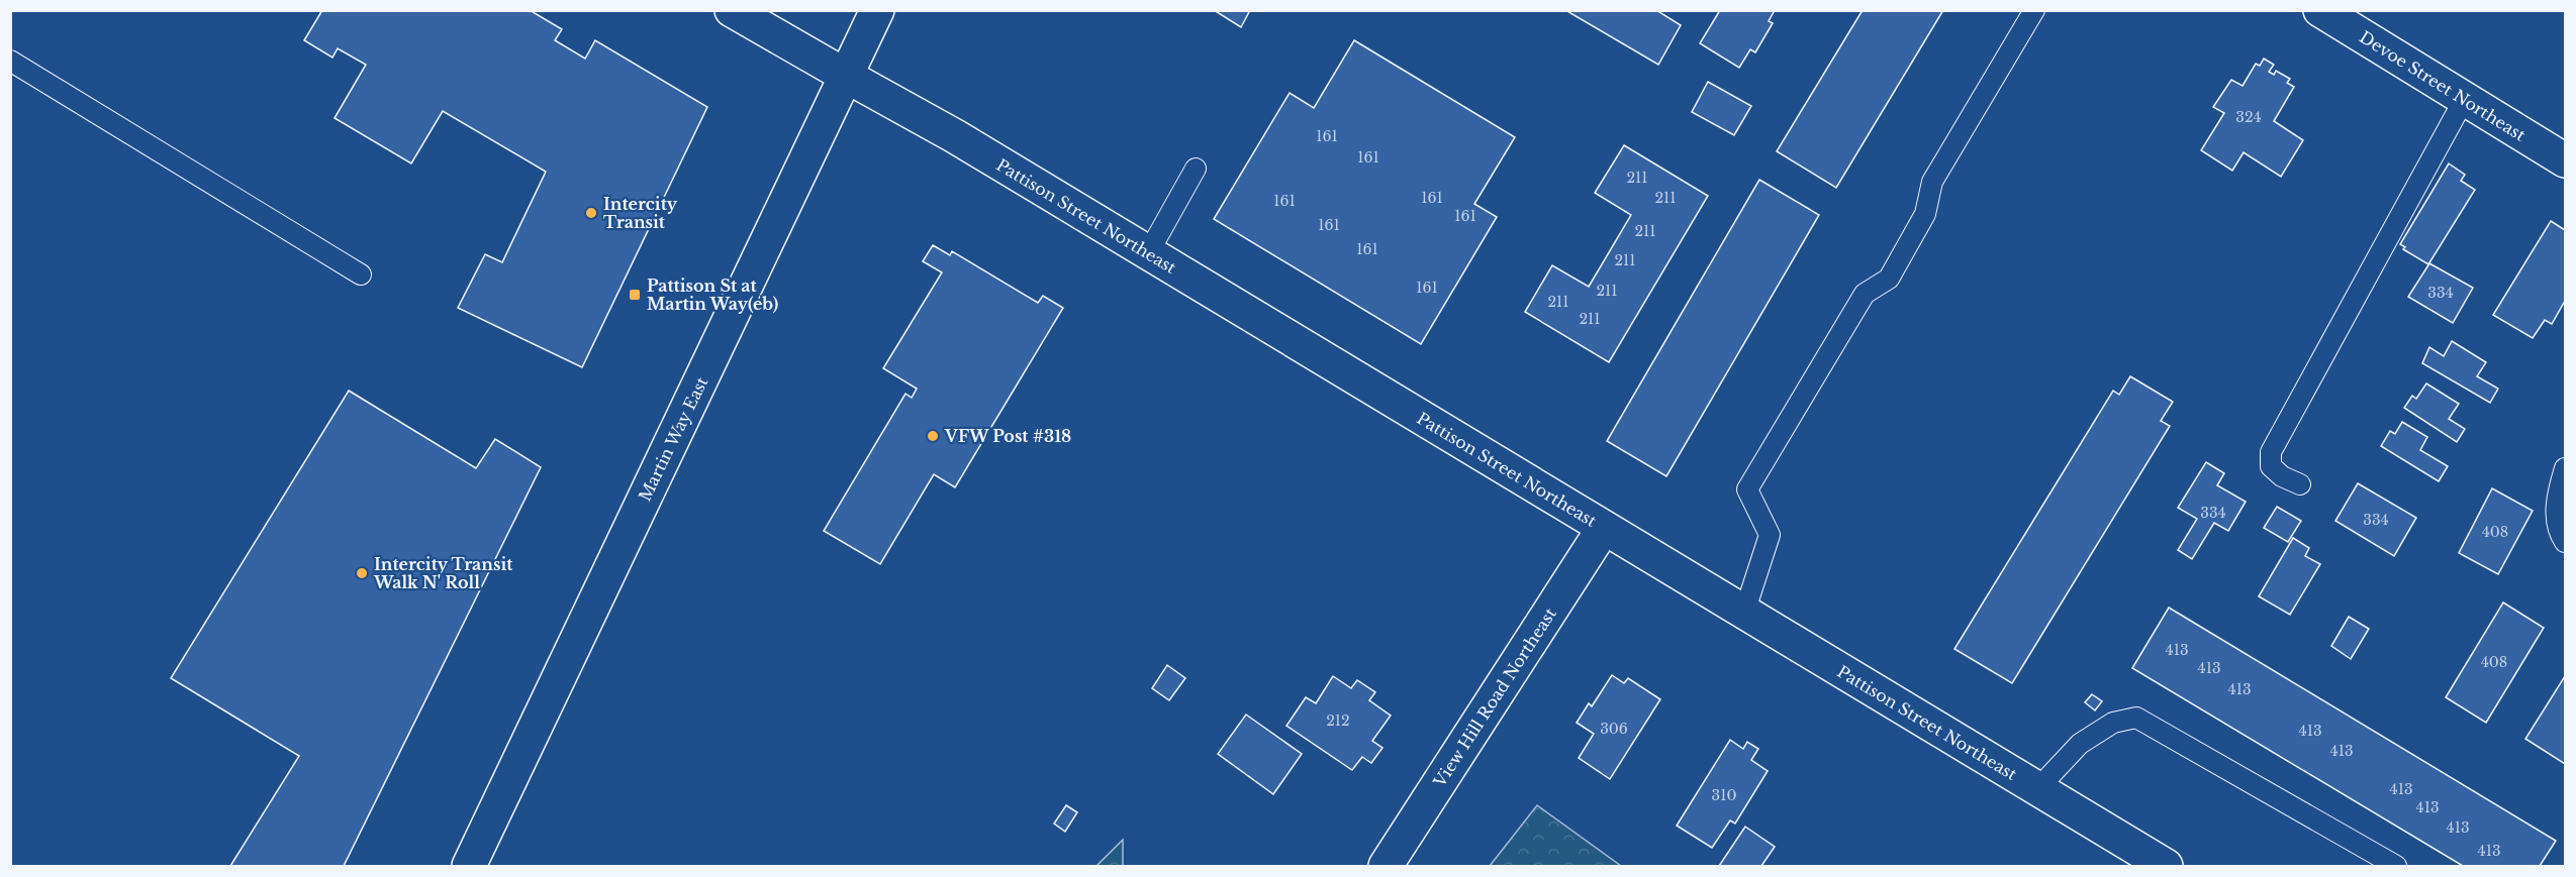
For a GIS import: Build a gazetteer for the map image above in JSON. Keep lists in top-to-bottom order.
{
  "streets": {
    "street": [
      "Devoe Street Northeast",
      "Pattison Street Northeast",
      "Martin Way East",
      "View Hill Road Northeast"
    ]
  },
  "crossings": [
    ["Pattison Street Northeast", "Martin Way East"],
    ["Pattison Street Northeast", "View Hill Road Northeast"]
  ],
  "places": {
    "other": ["Intercity Transit", "VFW Post #318", "Intercity Transit Walk N' Roll"],
    "transit": ["Pattison St at Martin Way(eb)"]
  },
  "house_numbers": [
    "324",
    "161",
    "161",
    "211",
    "161",
    "211",
    "161",
    "161",
    "161",
    "211",
    "161",
    "211",
    "161",
    "211",
    "334",
    "211",
    "211",
    "334",
    "334",
    "408",
    "413",
    "408",
    "413",
    "413",
    "212",
    "306",
    "413",
    "413",
    "413",
    "310",
    "413",
    "413",
    "413"
  ]
}
